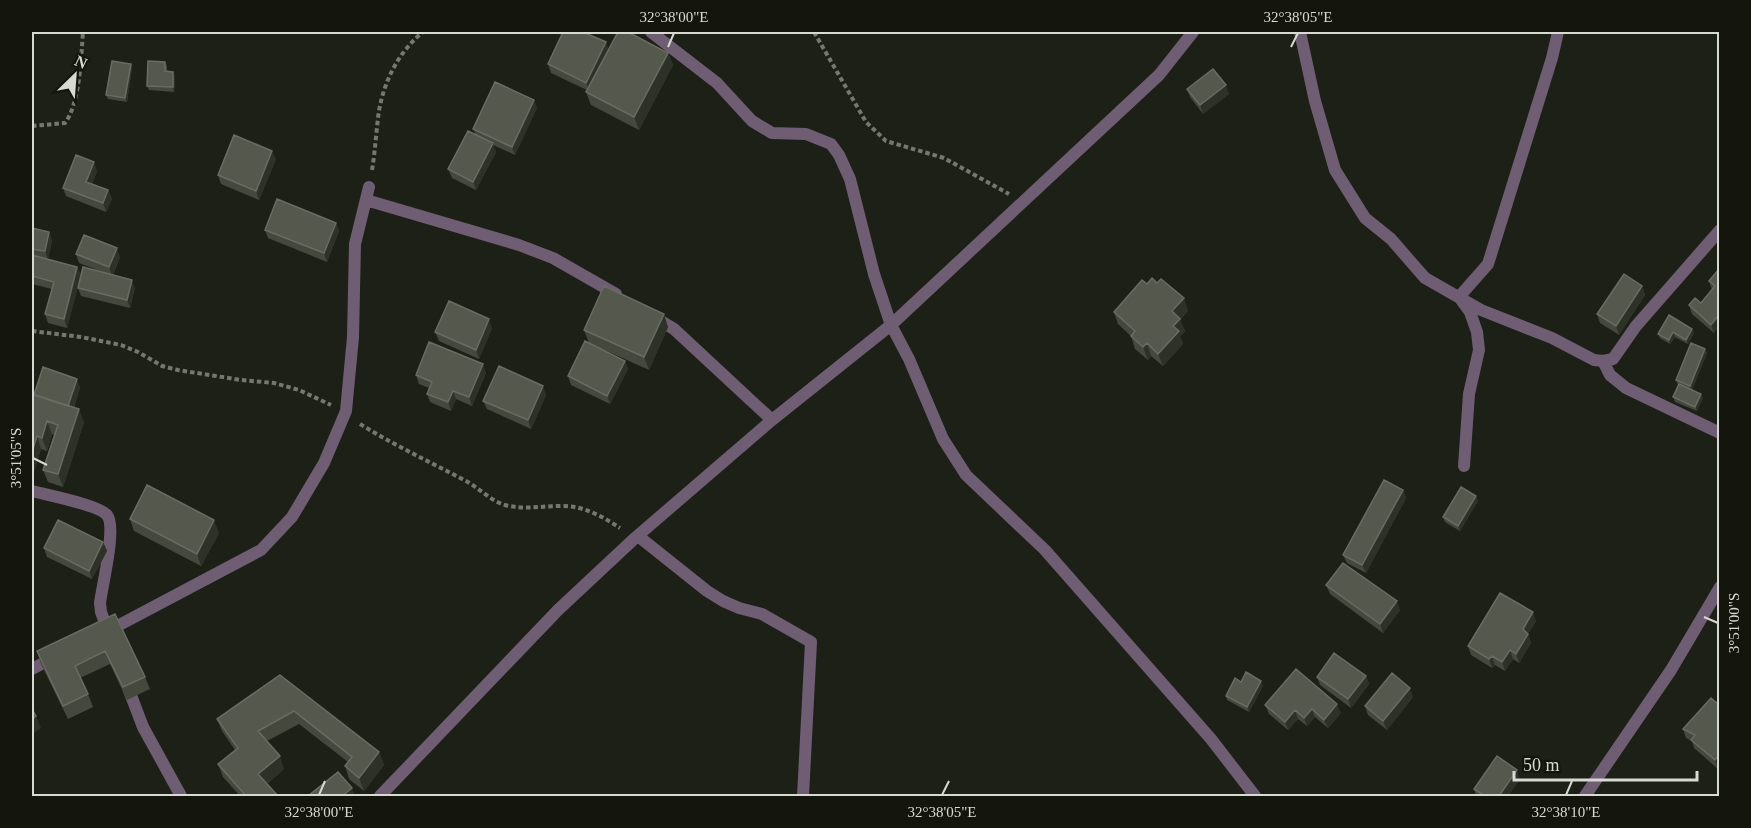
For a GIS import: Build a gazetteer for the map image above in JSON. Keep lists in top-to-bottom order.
{
  "scale_bar": "50 m",
  "north": "top right",
  "coordinates": [
    "32°38'00\"E",
    "32°38'05\"E",
    "3°51'05\"S",
    "3°51'00\"S",
    "32°38'10\"E"
  ]
}
